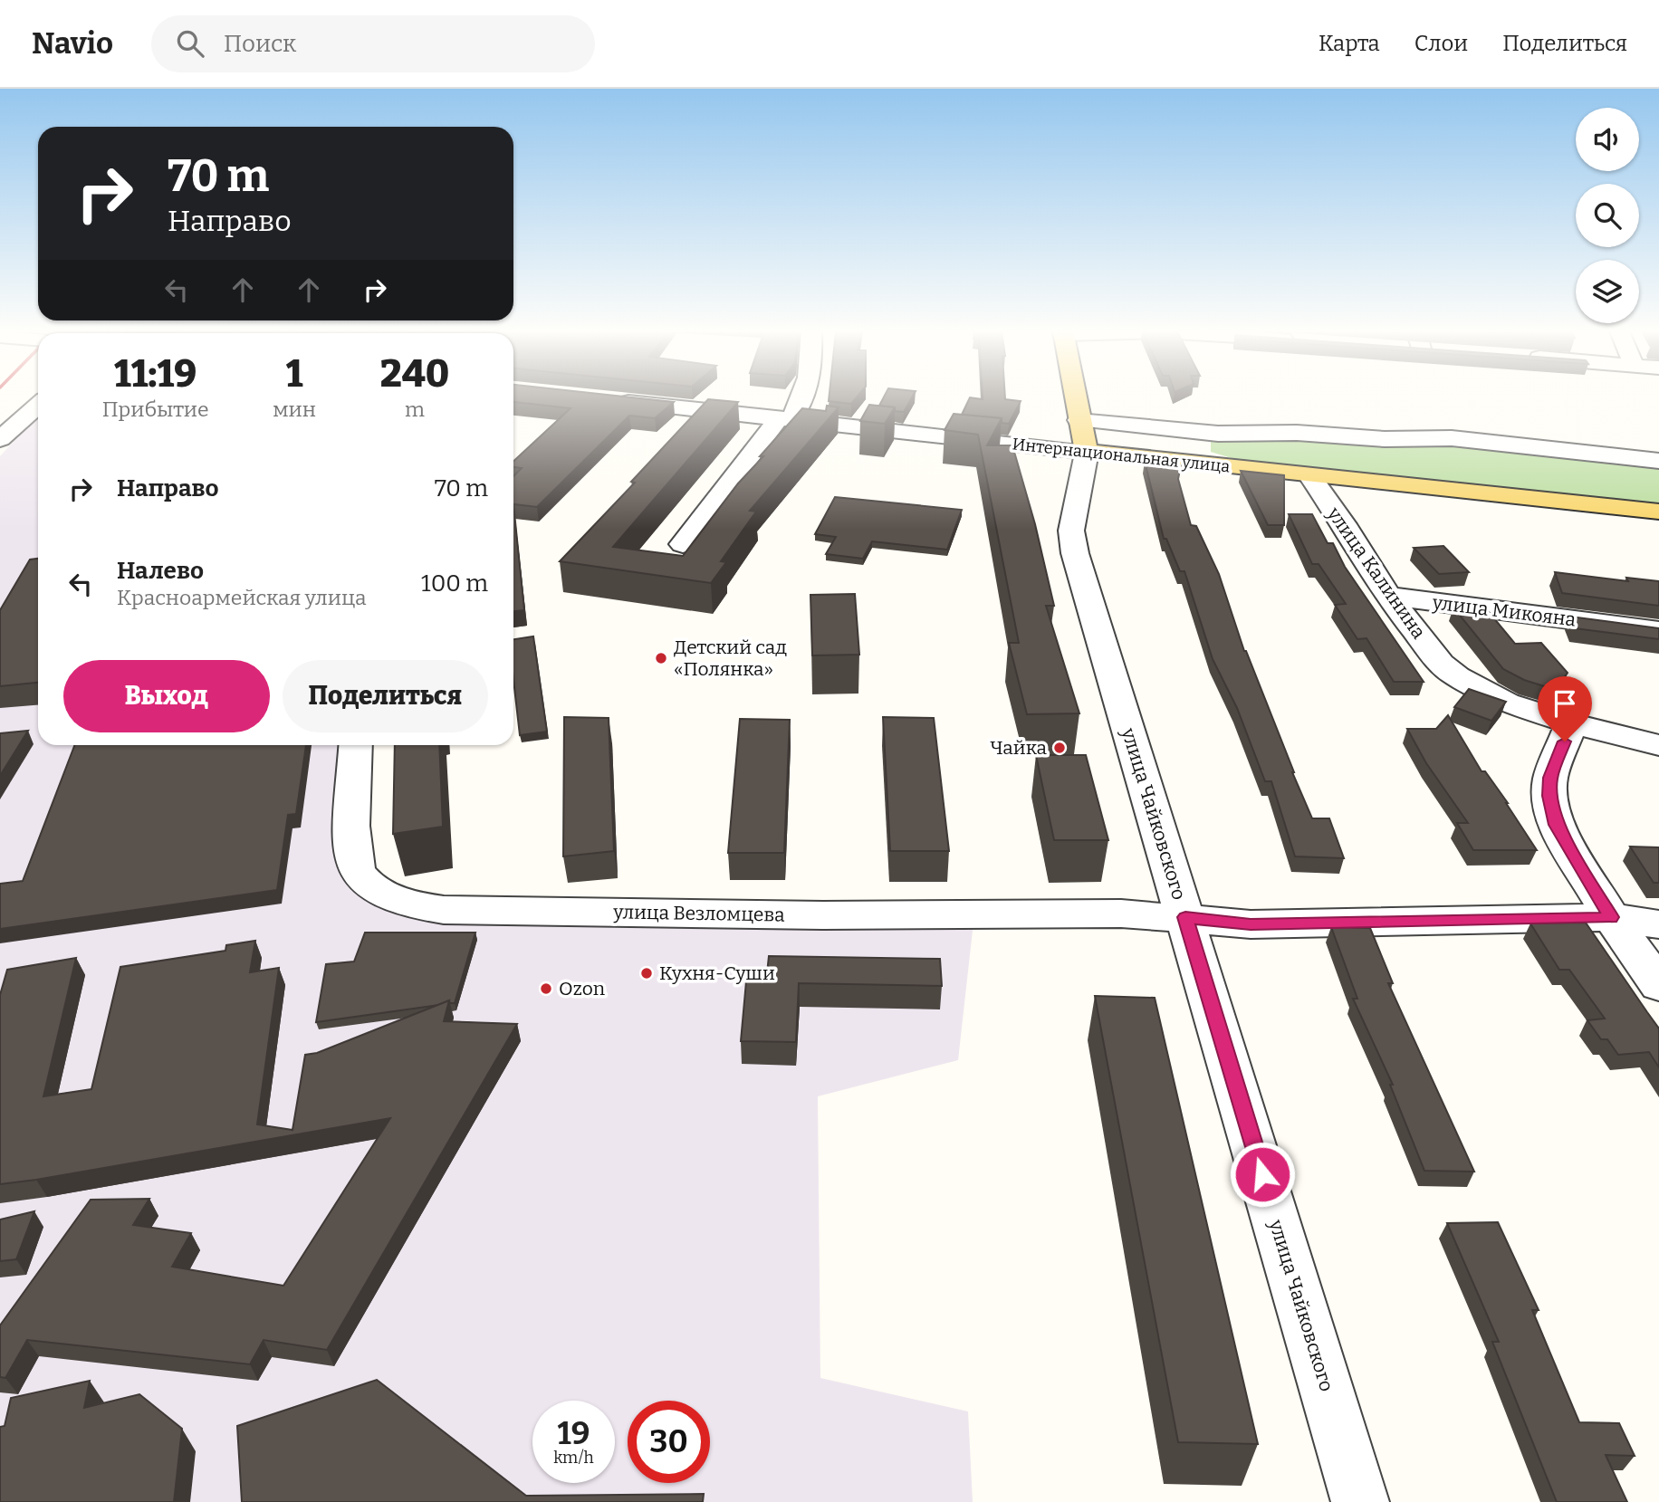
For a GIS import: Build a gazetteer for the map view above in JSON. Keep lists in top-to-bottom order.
{
  "streets": {
    "main road": ["Интернациональная улица"],
    "street": [
      "улица Калинина",
      "улица Микояна",
      "улица Чайковского",
      "улица Везломцева"
    ]
  },
  "crossings": [
    ["Интернациональная улица", "улица Калинина"],
    ["Интернациональная улица", "улица Чайковского"],
    ["улица Калинина", "улица Микояна"],
    ["улица Чайковского", "улица Везломцева"]
  ],
  "places": [
    "Детский сад «Полянка»",
    "Чайка",
    "Кухня-Суши",
    "Ozon"
  ],
  "page": {
    "header": "Navio",
    "search": "Поиск",
    "nav": ["Карта", "Слои", "Поделиться"],
    "turn": ["70 m", "Направо"],
    "eta": [
      "11:19",
      "Прибытие",
      "1",
      "мин",
      "240",
      "m"
    ],
    "list": [
      {
        "name": "Направо",
        "value": "70 m"
      },
      {
        "name": "Налево",
        "note": "Красноармейская улица",
        "value": "100 m"
      }
    ],
    "buttons": ["Выход", "Поделиться"],
    "speed": "19 km/h",
    "limit": "30"
  }
}
